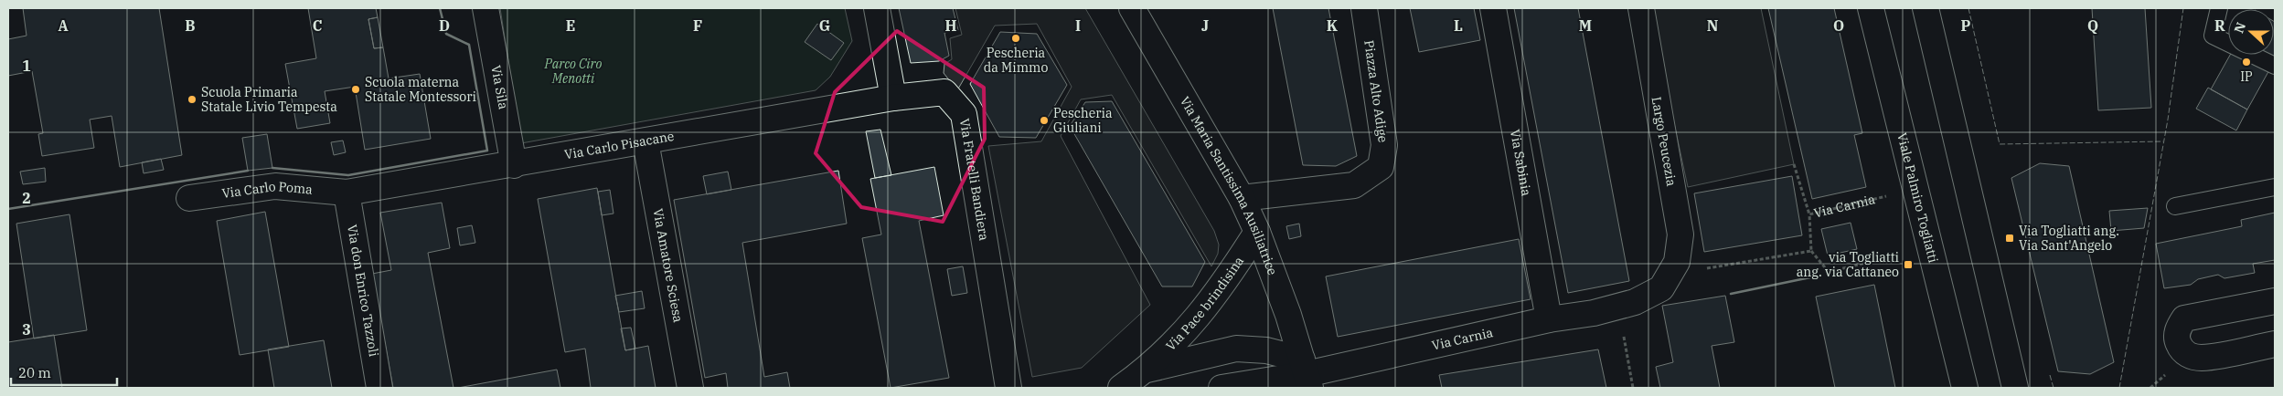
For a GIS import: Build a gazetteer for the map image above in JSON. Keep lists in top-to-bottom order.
{
  "streets": {
    "street": [
      "Via Sila",
      "Piazza Alto Adige",
      "Largo Peucezia",
      "Via Carlo Pisacane",
      "Via Sabinia",
      "Via Fratelli Bandiera",
      "Via Maria Santissima Ausiliatrice",
      "Via Carlo Poma",
      "Viale Palmiro Togliatti",
      "Via Carnia",
      "Via Amatore Sciesa",
      "Via don Enrico Tazzoli",
      "Via Pace brindisina"
    ]
  },
  "crossings": [
    ["Via Sila", "Via Carlo Pisacane"],
    ["Piazza Alto Adige", "Via Maria Santissima Ausiliatrice"],
    ["Largo Peucezia", "Via Carnia"],
    ["Via Carlo Pisacane", "Via Fratelli Bandiera"],
    ["Via Carlo Pisacane", "Via Carlo Poma"],
    ["Via Carlo Pisacane", "Via Amatore Sciesa"],
    ["Via Carlo Pisacane", "Via don Enrico Tazzoli"],
    ["Via Sabinia", "Via Carnia"],
    ["Via Maria Santissima Ausiliatrice", "Via Carnia"],
    ["Via Maria Santissima Ausiliatrice", "Via Pace brindisina"],
    ["Via Carlo Poma", "Via don Enrico Tazzoli"],
    ["Viale Palmiro Togliatti", "Via Carnia"],
    ["Via Carnia", "Via Pace brindisina"]
  ],
  "parks": ["Parco Ciro Menotti"],
  "places": {
    "other": [
      "Pescheria da Mimmo",
      "IP",
      "Scuola materna Statale Montessori",
      "Scuola Primaria Statale Livio Tempesta",
      "Pescheria Giuliani"
    ],
    "transit": ["Via Togliatti ang. Via Sant'Angelo", "via Togliatti ang. via Cattaneo"]
  },
  "scale_bar": "20 m",
  "north": "left",
  "grid": {
    "columns": [
      "A",
      "B",
      "C",
      "D",
      "E",
      "F",
      "G",
      "H",
      "I",
      "J",
      "K",
      "L",
      "M",
      "N",
      "O",
      "P",
      "Q",
      "R"
    ],
    "rows": ["1", "2", "3"]
  }
}
